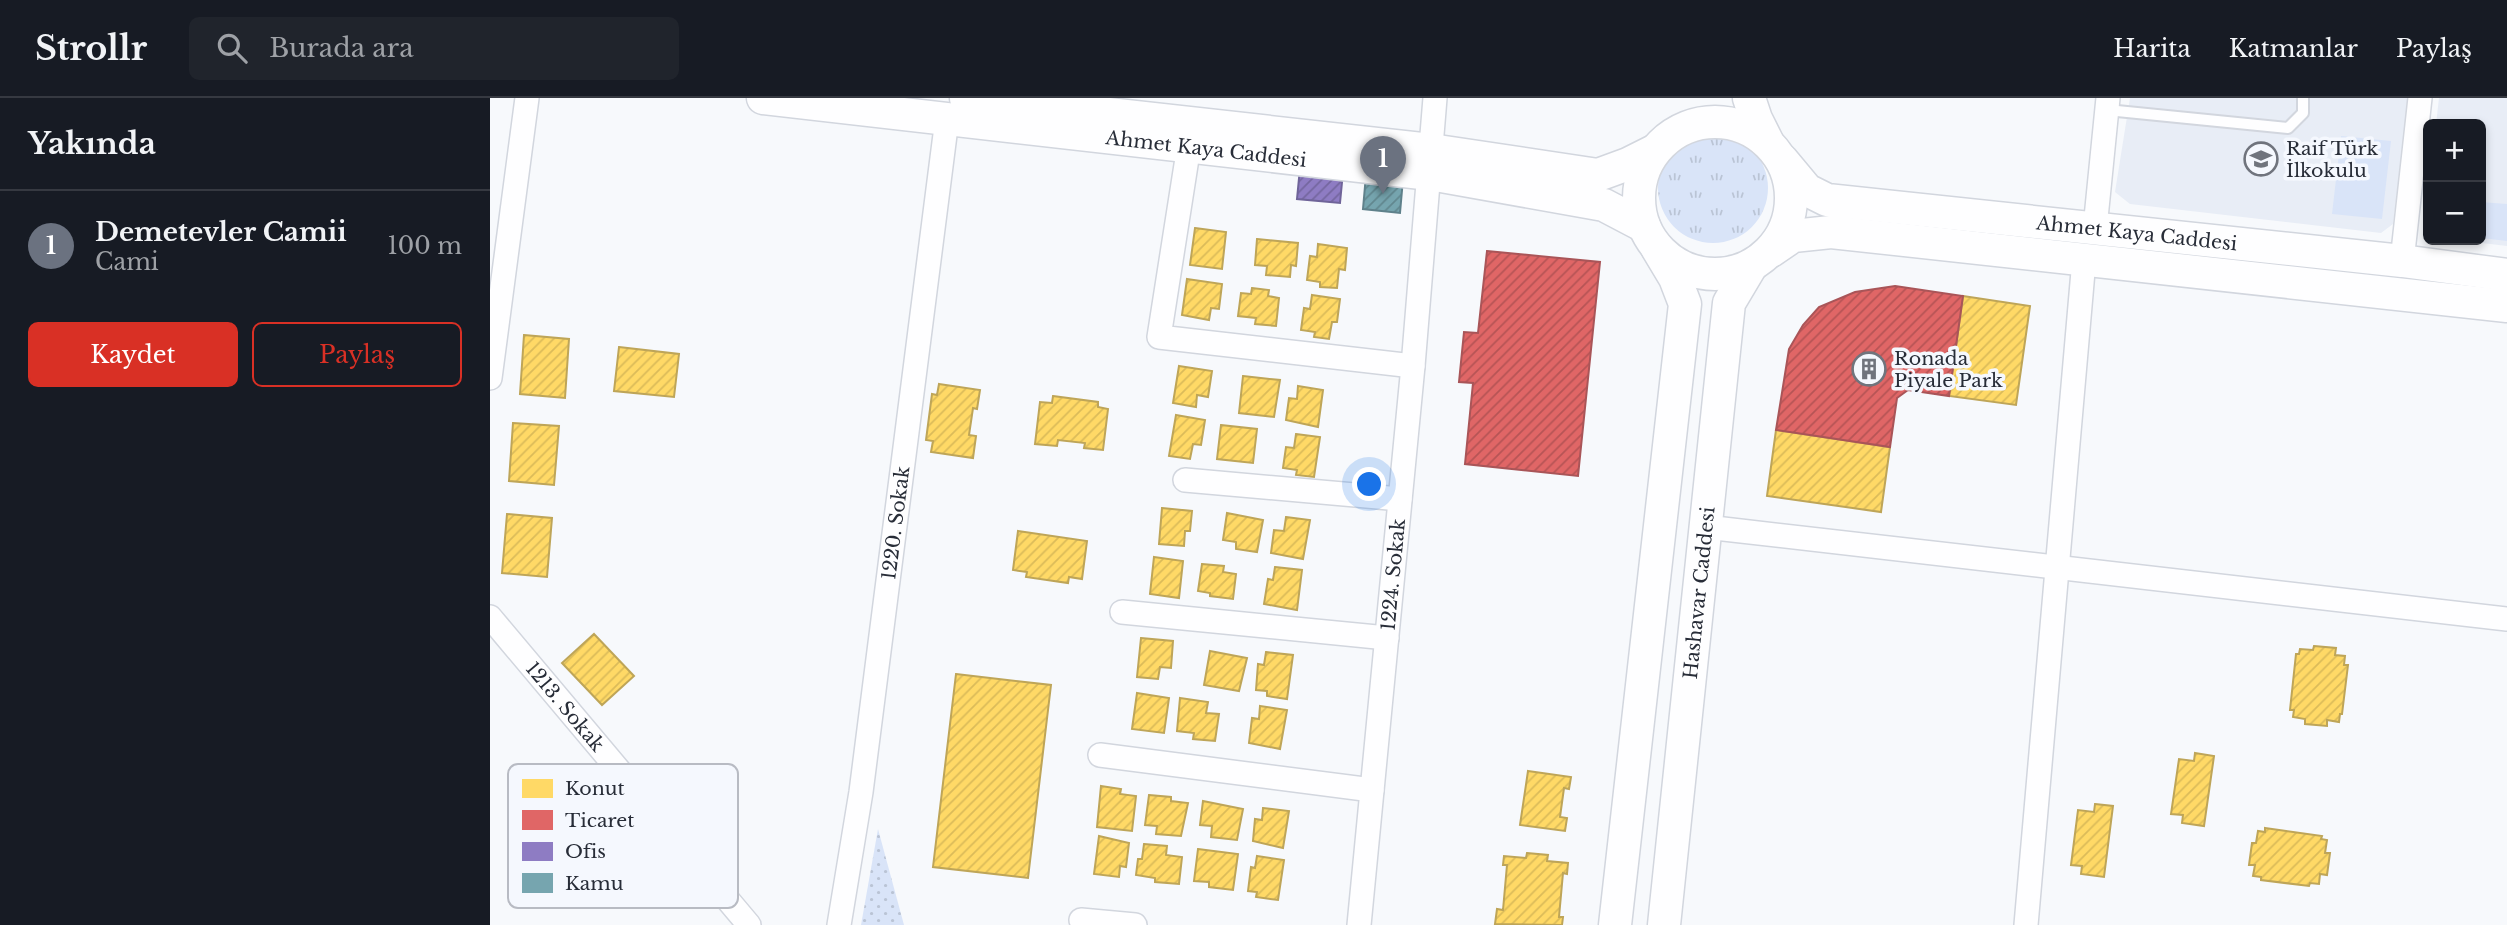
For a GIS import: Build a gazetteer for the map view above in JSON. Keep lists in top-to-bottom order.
{
  "streets": {
    "main road": ["Ahmet Kaya Caddesi", "Hashavar Caddesi"],
    "street": ["1220. Sokak", "1224. Sokak", "1213. Sokak"]
  },
  "crossings": [
    ["Ahmet Kaya Caddesi", "1220. Sokak"],
    ["Ahmet Kaya Caddesi", "1224. Sokak"],
    ["Ahmet Kaya Caddesi", "Hashavar Caddesi"]
  ],
  "places": {
    "school or university": ["Raif Türk İlkokulu"],
    "building": ["Ronada Piyale Park"]
  },
  "legend": [
    "Konut",
    "Ticaret",
    "Ofis",
    "Kamu"
  ],
  "page": {
    "header": "Strollr",
    "search": "Burada ara",
    "nav": ["Harita", "Katmanlar", "Paylaş"],
    "heading": "Yakında",
    "map_buttons": ["+", "−"],
    "pins": "1",
    "list": [
      {
        "mark": "1",
        "name": "Demetevler Camii",
        "note": "Cami",
        "value": "100 m"
      }
    ],
    "buttons": ["Kaydet", "Paylaş"]
  }
}
